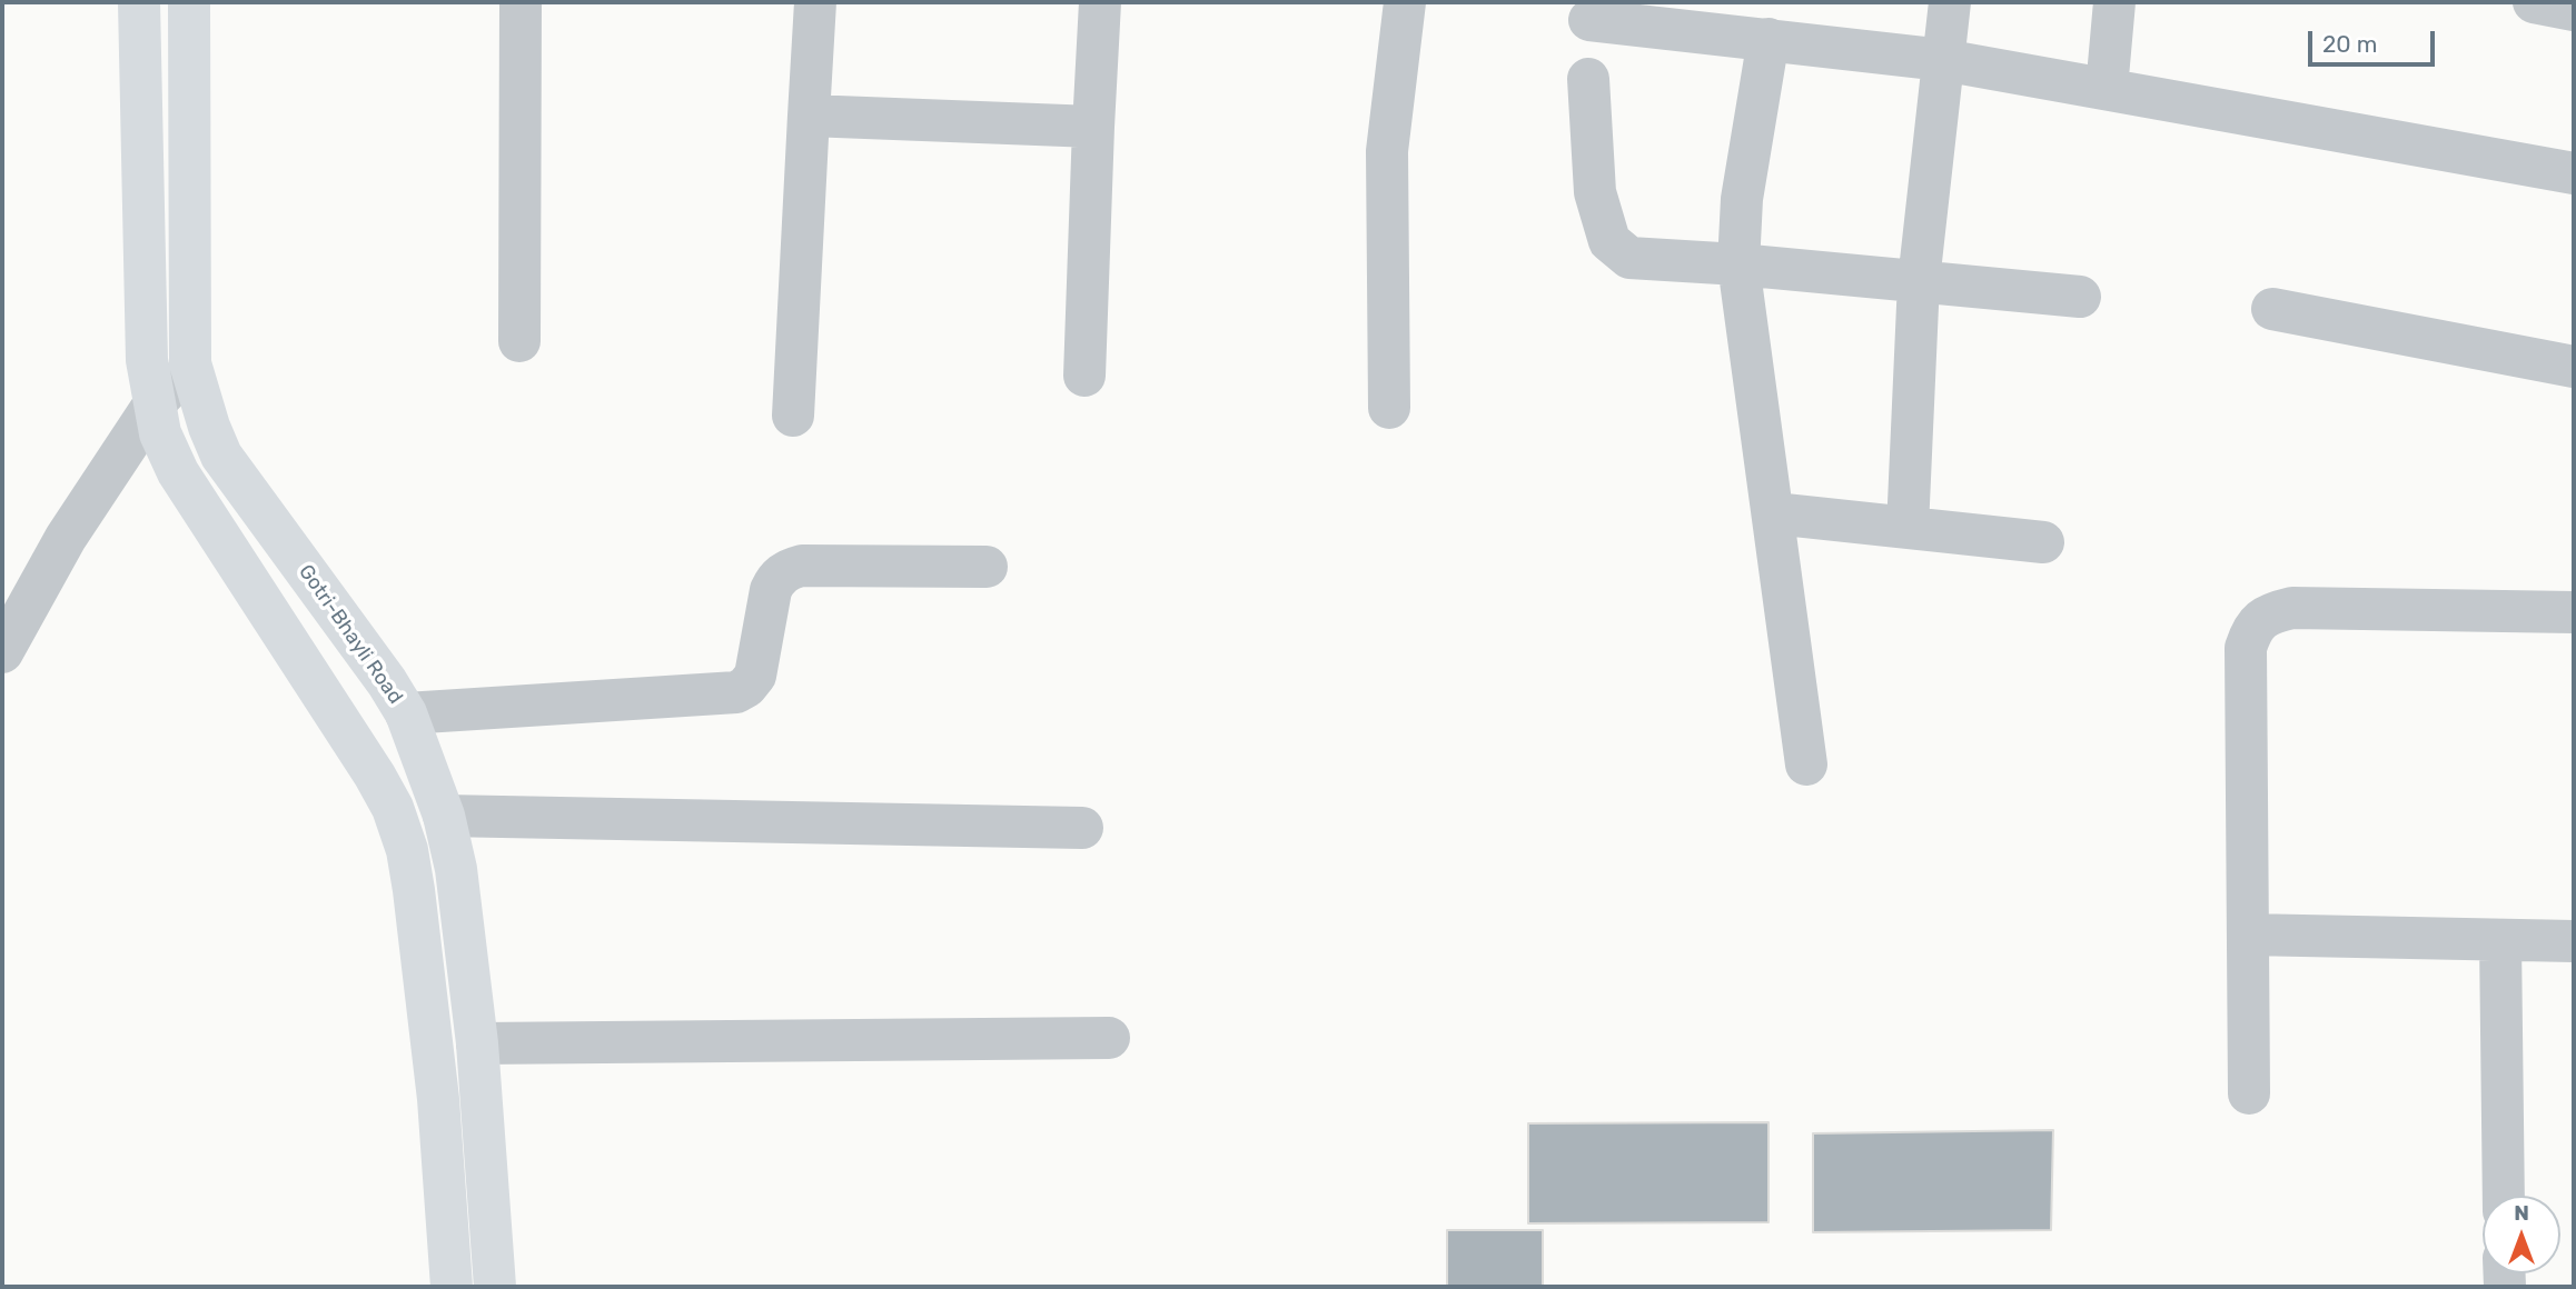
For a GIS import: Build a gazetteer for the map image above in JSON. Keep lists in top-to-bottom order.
{
  "streets": {
    "street": ["Gotri-Bhayli Road"]
  },
  "scale_bar": "20 m",
  "north": "top"
}
